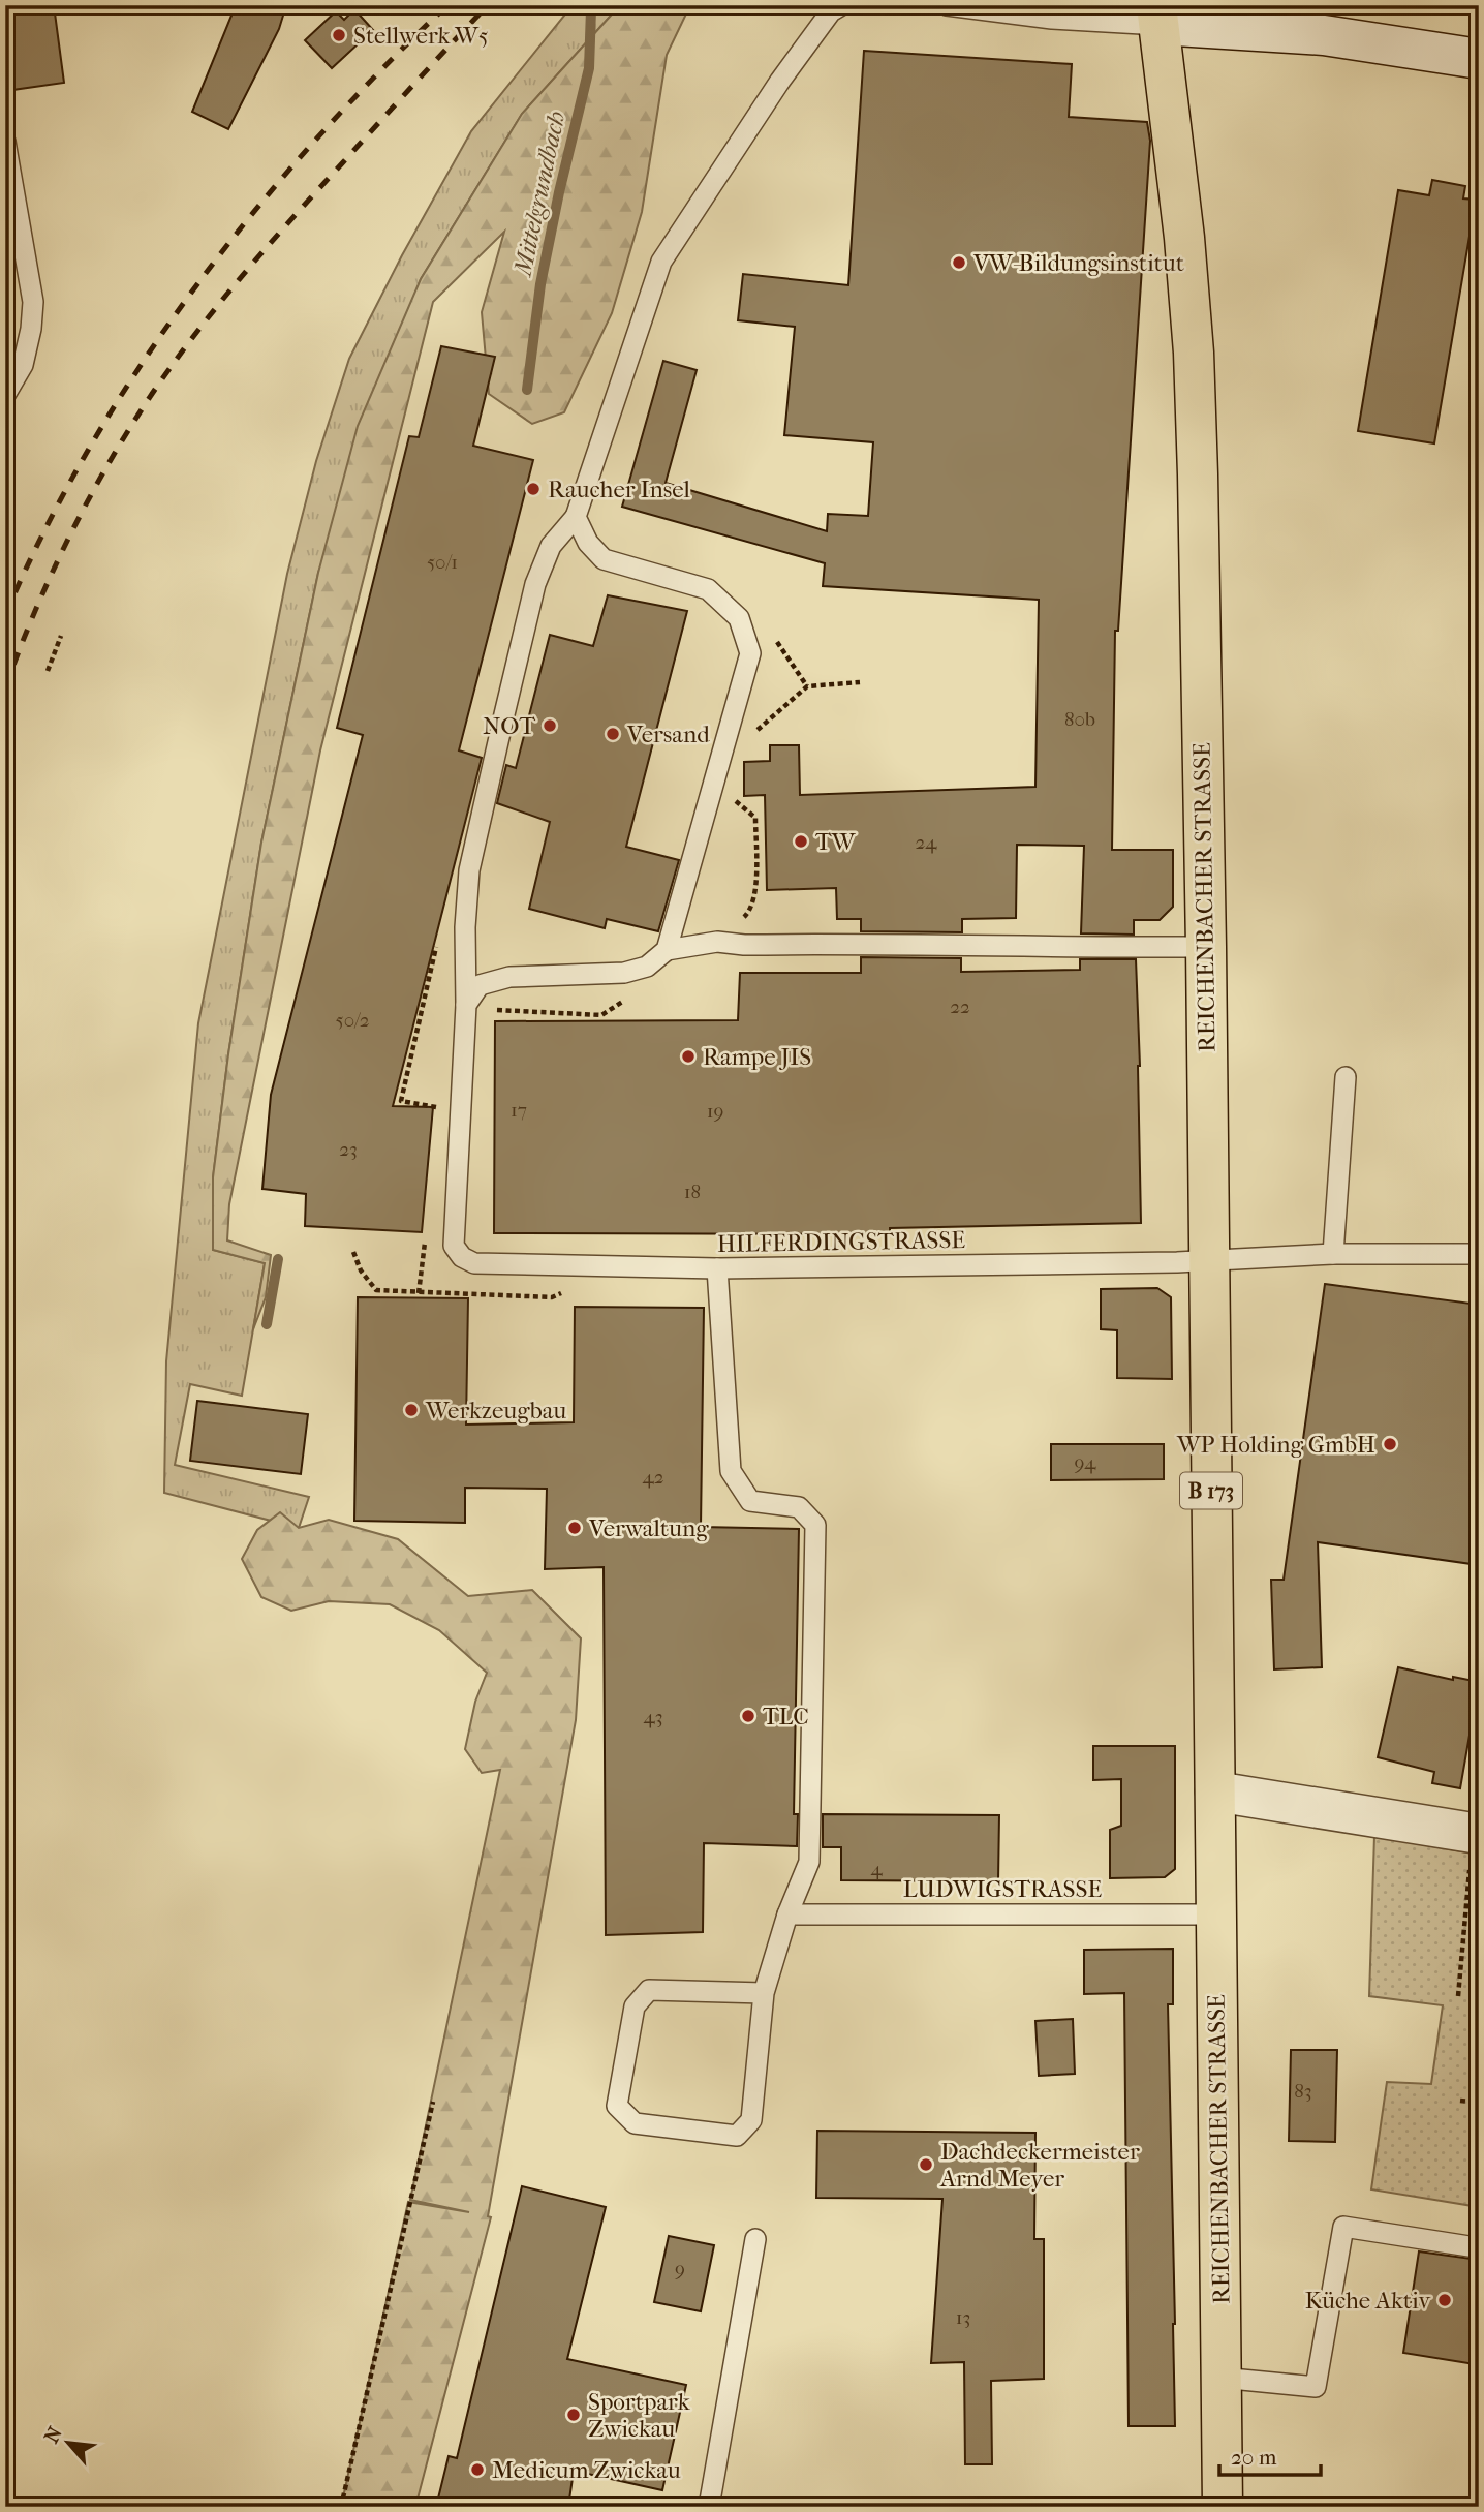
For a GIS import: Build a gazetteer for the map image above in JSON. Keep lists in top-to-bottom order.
{
  "streets": {
    "main road": ["REICHENBACHER STRASSE", "B 173"],
    "lane": ["HILFERDINGSTRASSE", "LUDWIGSTRASSE"]
  },
  "crossings": [
    ["REICHENBACHER STRASSE", "HILFERDINGSTRASSE"],
    ["REICHENBACHER STRASSE", "LUDWIGSTRASSE"]
  ],
  "water": ["Mittelgrundbach"],
  "places": [
    "Stellwerk W5",
    "VW-Bildungsinstitut",
    "Raucher Insel",
    "NOT",
    "Versand",
    "TW",
    "Rampe JIS",
    "Werkzeugbau",
    "WP Holding GmbH",
    "Verwaltung",
    "TLC",
    "Dachdeckermeister Arnd Meyer",
    "Küche Aktiv",
    "Sportpark Zwickau",
    "Medicum Zwickau"
  ],
  "house_numbers": [
    "50/1",
    "80b",
    "24",
    "22",
    "50/2",
    "17",
    "19",
    "23",
    "18",
    "94",
    "42",
    "43",
    "4",
    "83",
    "9",
    "13"
  ],
  "scale_bar": "20 m",
  "north": "top left"
}
